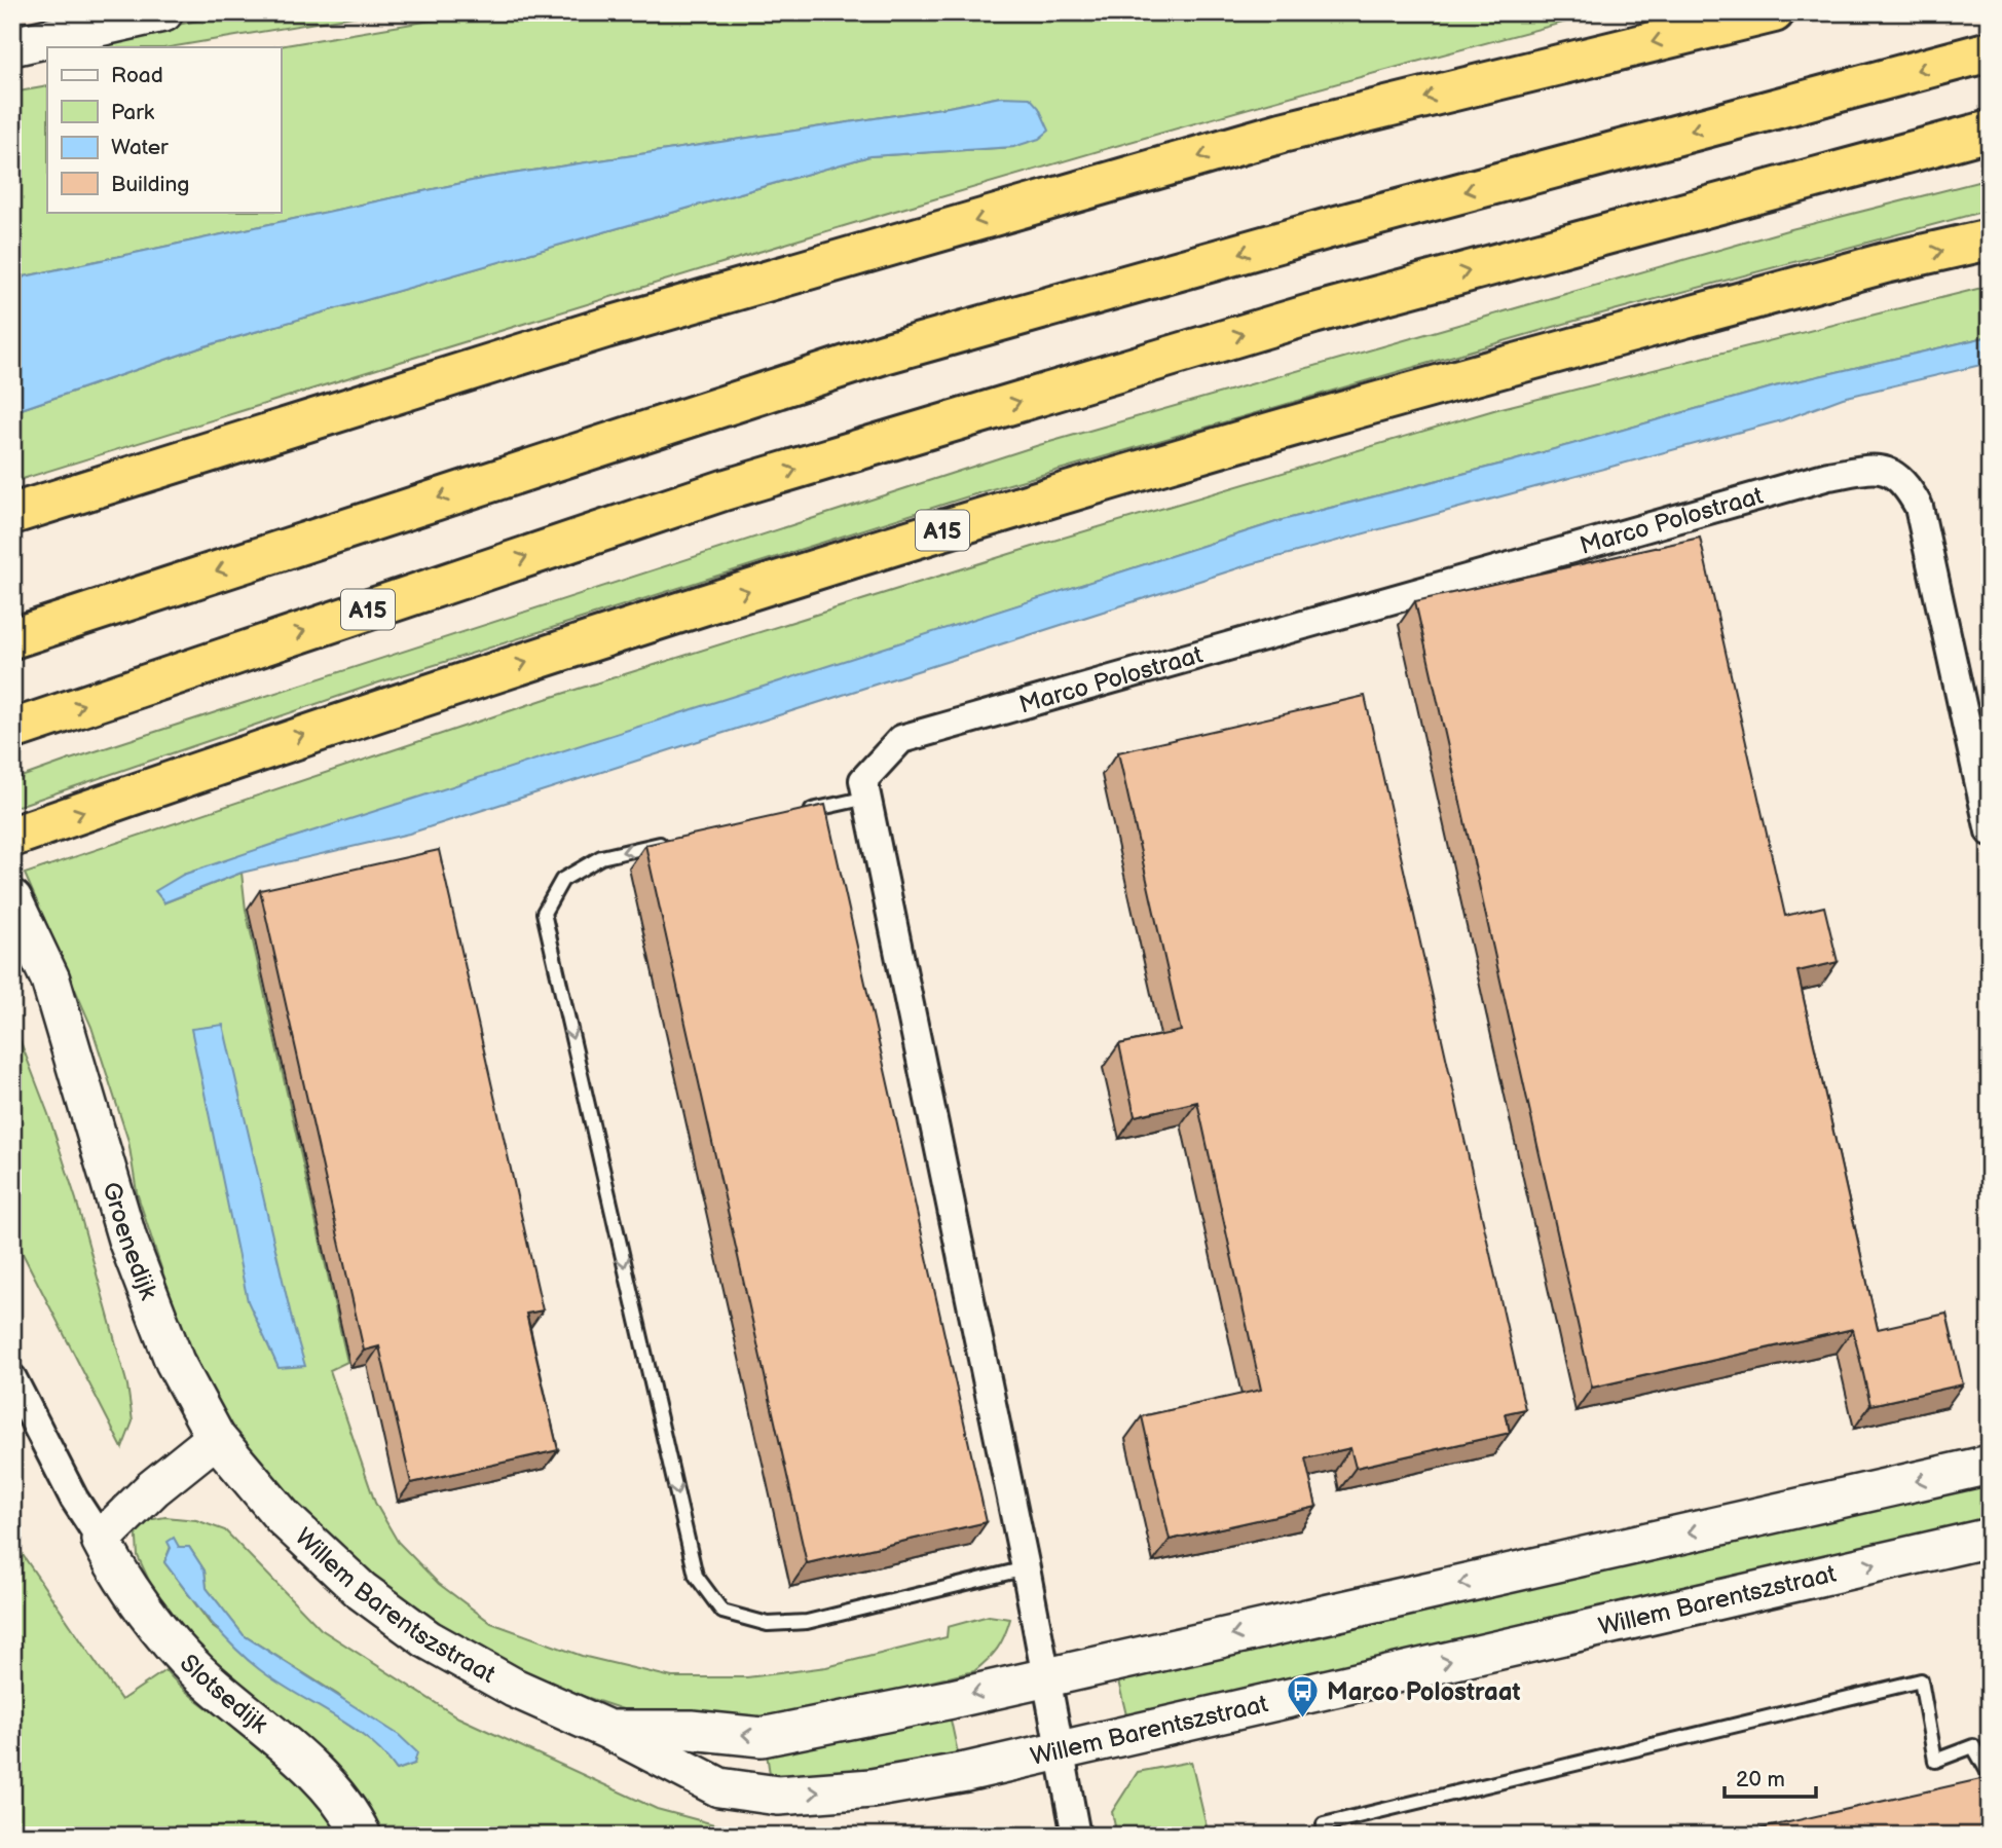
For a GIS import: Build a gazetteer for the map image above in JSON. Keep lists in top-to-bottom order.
{
  "streets": {
    "highway": ["A15"],
    "main road": ["Groenedijk", "Willem Barentszstraat", "Slotsedijk"],
    "street": ["Marco Polostraat"]
  },
  "crossings": [
    ["Marco Polostraat", "Willem Barentszstraat"],
    ["Groenedijk", "Willem Barentszstraat"]
  ],
  "places": {
    "bus stop": ["Marco Polostraat"]
  },
  "legend": [
    "Road",
    "Park",
    "Water",
    "Building"
  ],
  "scale_bar": "20 m"
}
